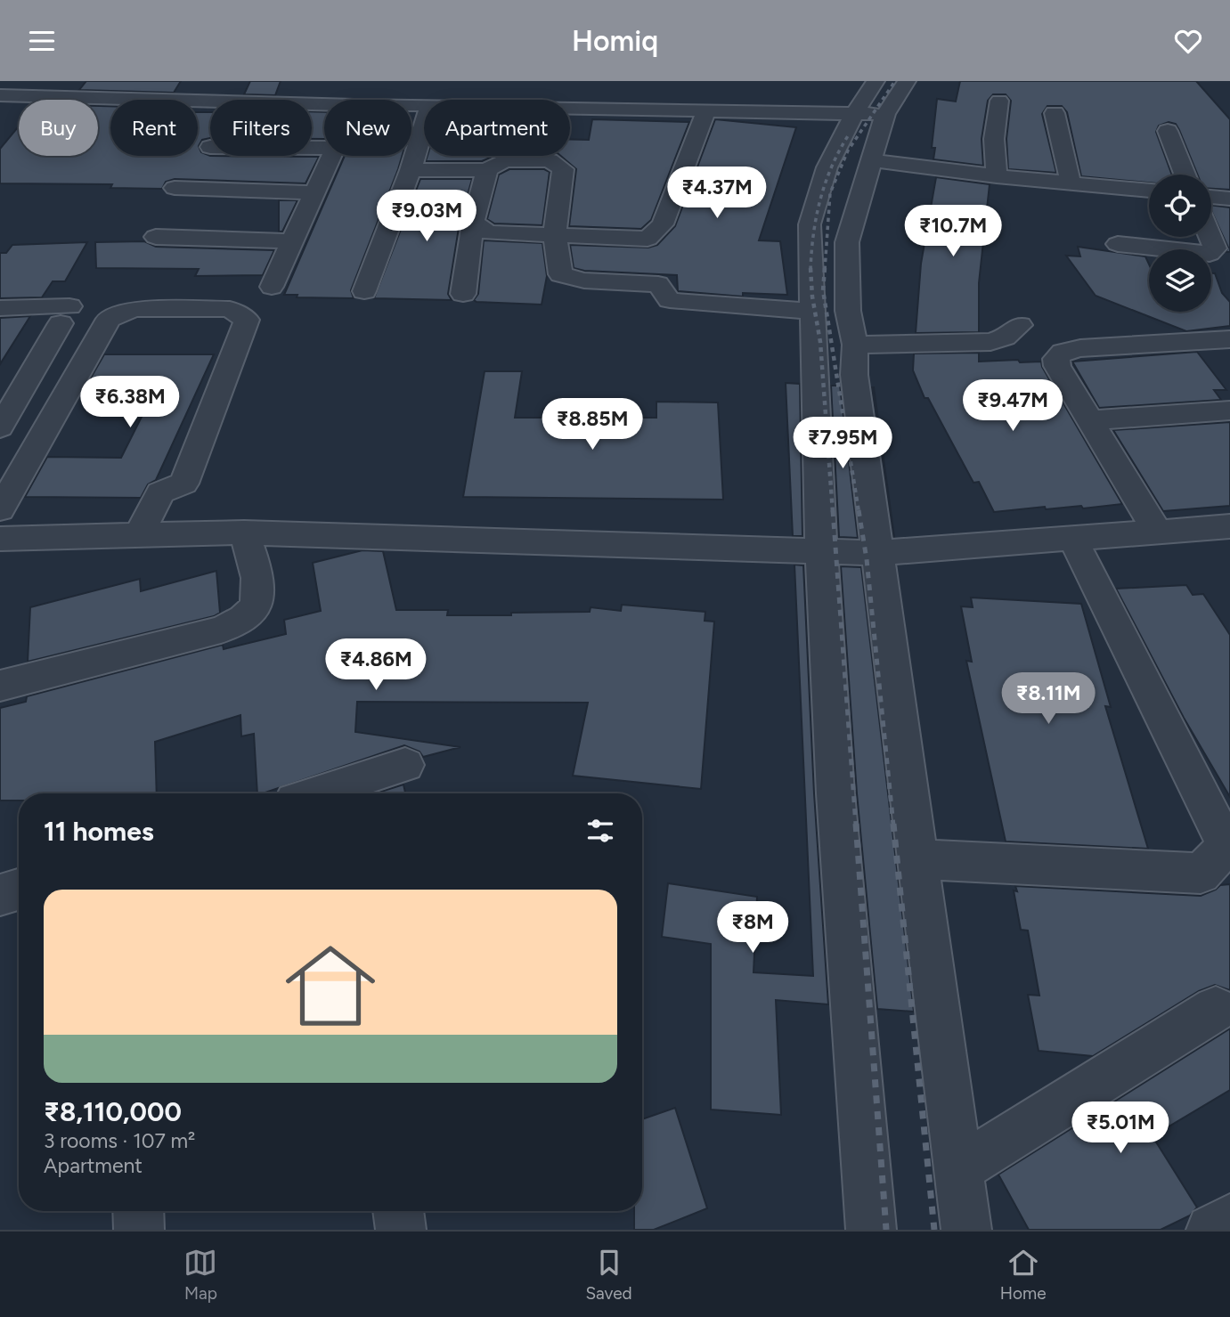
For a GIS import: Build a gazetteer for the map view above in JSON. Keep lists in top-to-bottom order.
{
  "page": {
    "header": "Homiq",
    "chip": [
      "Buy",
      "Rent",
      "Filters",
      "New",
      "Apartment"
    ],
    "price": [
      "₹4.37M",
      "₹9.03M",
      "₹10.7M",
      "₹6.38M",
      "₹9.47M",
      "₹8.85M",
      "₹7.95M",
      "₹4.86M",
      "₹8.11M",
      "₹8M",
      "₹5.01M"
    ],
    "heading": "11 homes",
    "list": [
      {
        "name": "₹8,110,000",
        "note": "3 rooms · 107 m² · Apartment"
      }
    ],
    "tabs": ["Map", "Saved", "Home"]
  }
}
